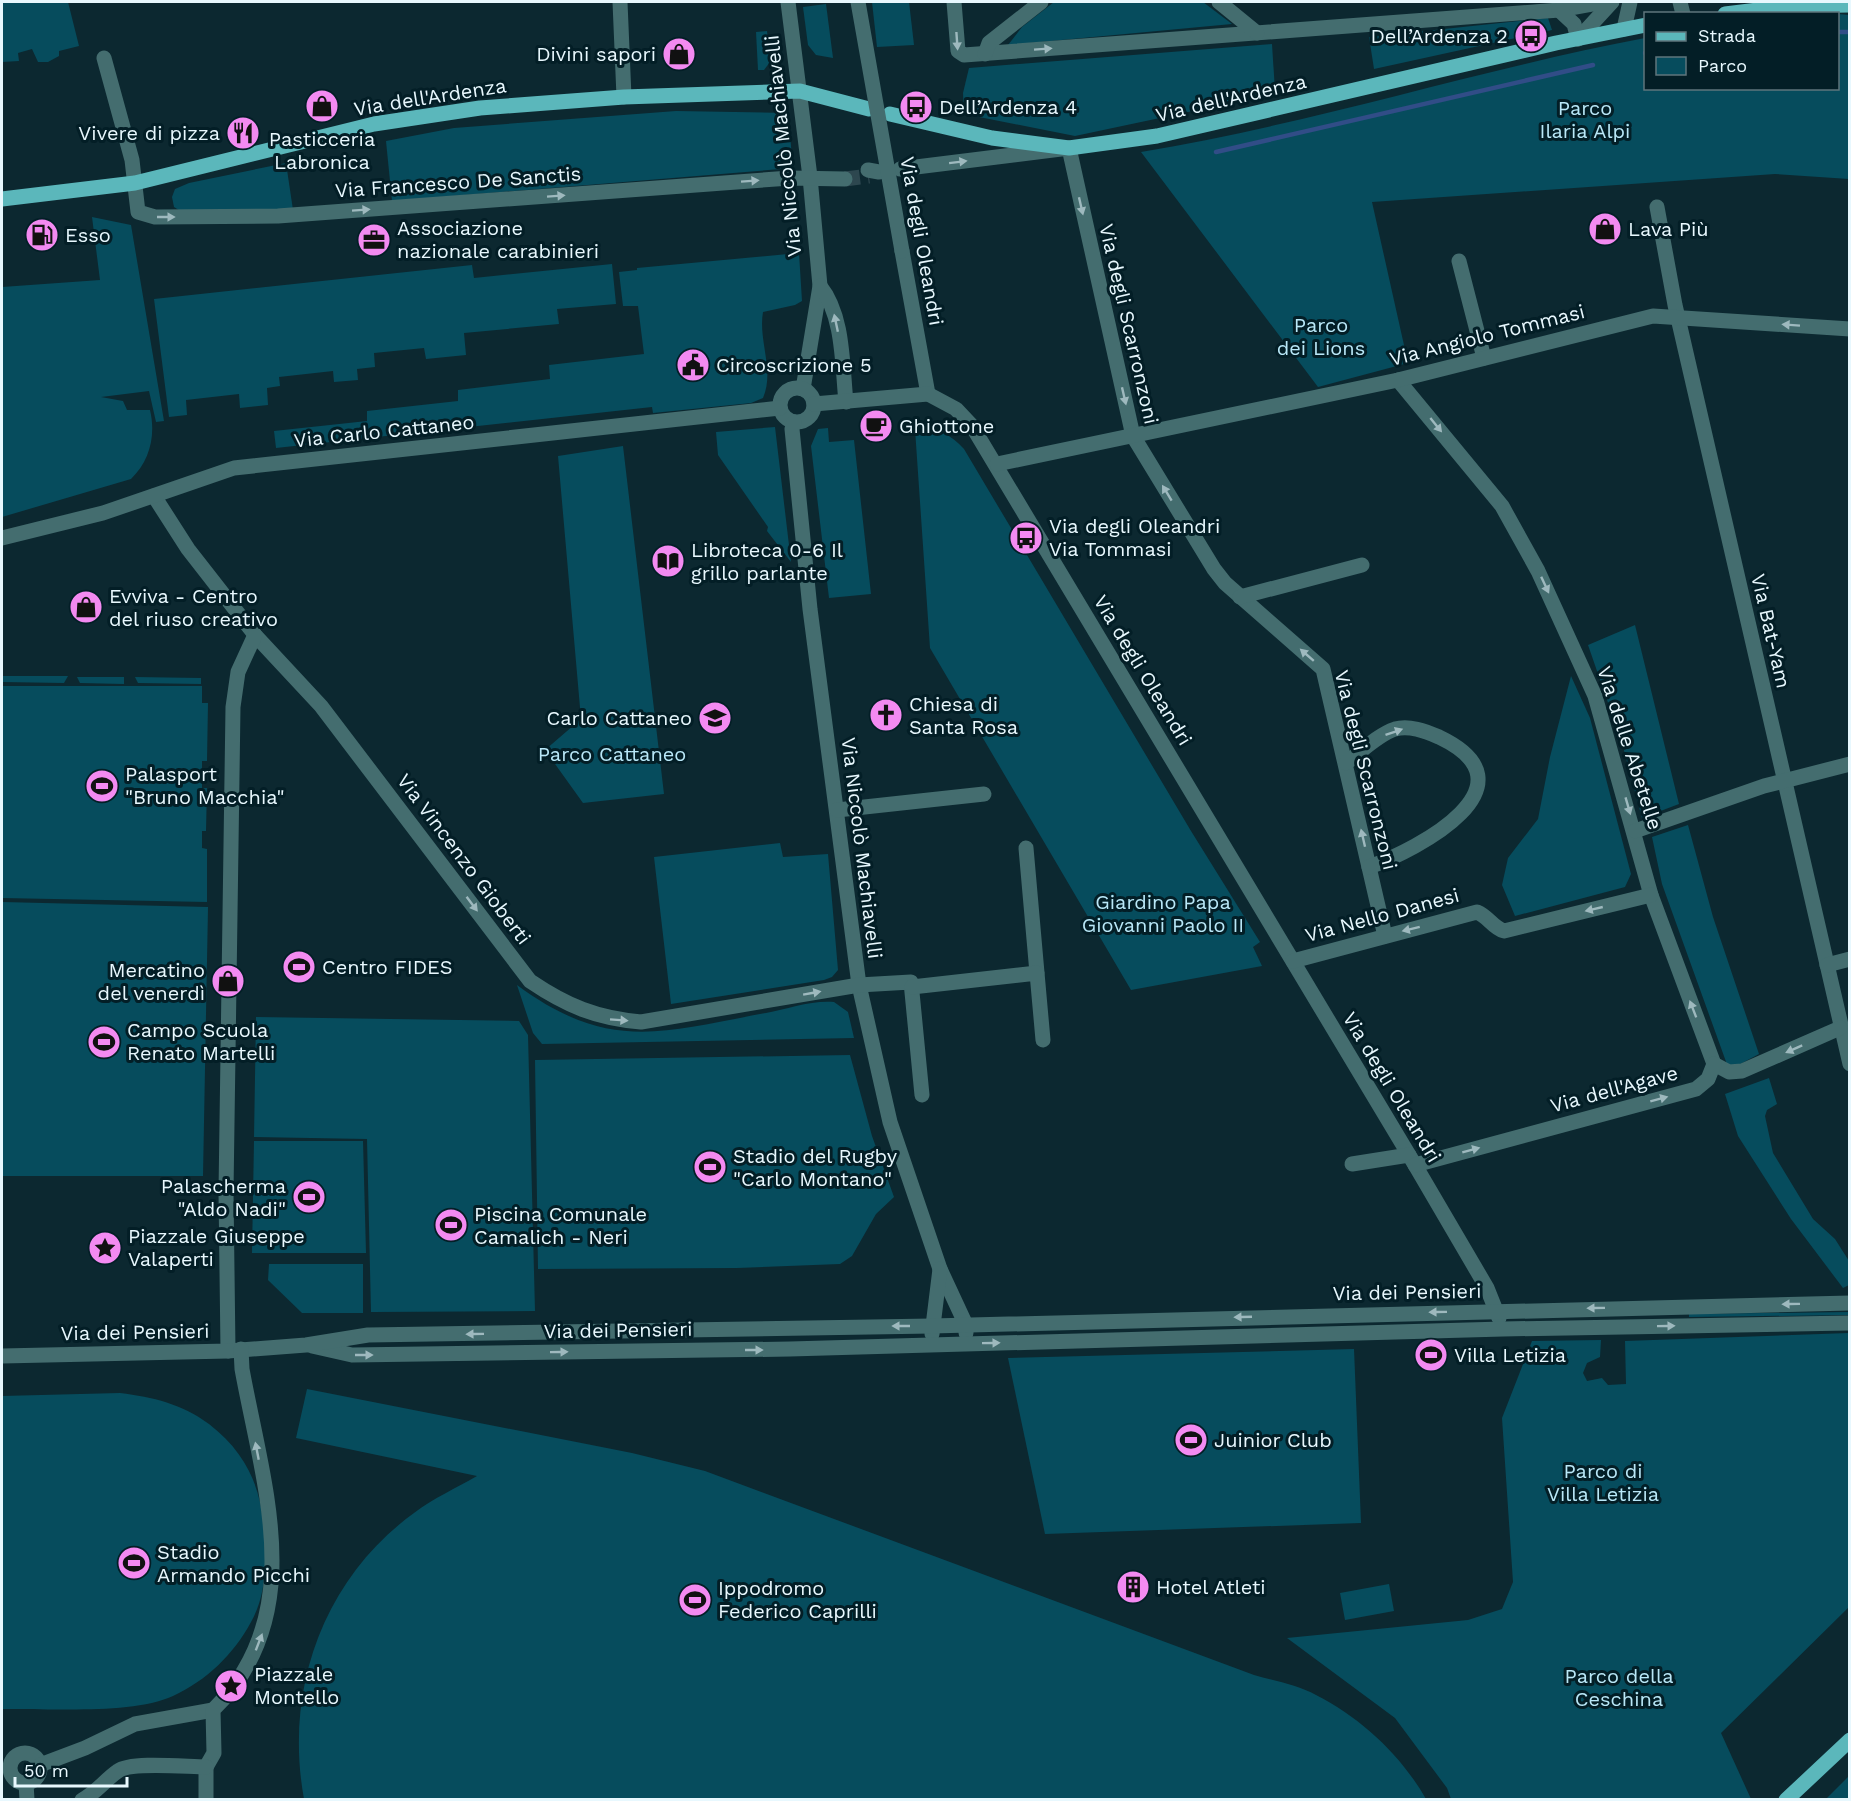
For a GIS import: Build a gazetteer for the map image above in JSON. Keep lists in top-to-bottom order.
{
  "streets": {
    "main road": ["Via dell'Ardenza"],
    "street": [
      "Via Niccolò Machiavelli",
      "Via Francesco De Sanctis",
      "Via degli Oleandri",
      "Via degli Scarronzoni",
      "Via Angiolo Tommasi",
      "Via Carlo Cattaneo",
      "Via Bat-Yam",
      "Via delle Abetelle",
      "Via Vincenzo Gioberti",
      "Via Nello Danesi",
      "Via dell'Agave",
      "Via dei Pensieri"
    ]
  },
  "crossings": [
    ["Via dell'Ardenza", "Via Niccolò Machiavelli"],
    ["Via dell'Ardenza", "Via Francesco De Sanctis"],
    ["Via dell'Ardenza", "Via degli Scarronzoni"],
    ["Via Niccolò Machiavelli", "Via Francesco De Sanctis"],
    ["Via Niccolò Machiavelli", "Via Carlo Cattaneo"],
    ["Via Niccolò Machiavelli", "Via Vincenzo Gioberti"],
    ["Via Niccolò Machiavelli", "Via dei Pensieri"],
    ["Via degli Oleandri", "Via Angiolo Tommasi"],
    ["Via degli Oleandri", "Via Nello Danesi"],
    ["Via degli Oleandri", "Via dell'Agave"],
    ["Via degli Oleandri", "Via dei Pensieri"],
    ["Via degli Scarronzoni", "Via Angiolo Tommasi"],
    ["Via degli Scarronzoni", "Via Nello Danesi"],
    ["Via Angiolo Tommasi", "Via Bat-Yam"],
    ["Via Angiolo Tommasi", "Via delle Abetelle"],
    ["Via Carlo Cattaneo", "Via Vincenzo Gioberti"],
    ["Via delle Abetelle", "Via Nello Danesi"],
    ["Via delle Abetelle", "Via dell'Agave"]
  ],
  "one_way": [
    "Via Francesco De Sanctis",
    "Via Vincenzo Gioberti",
    "Via Nello Danesi",
    "Via dell'Agave"
  ],
  "parks": [
    "Parco Ilaria Alpi",
    "Parco dei Lions",
    "Parco Cattaneo",
    "Giardino Papa Giovanni Paolo II",
    "Parco di Villa Letizia",
    "Parco della Ceschina"
  ],
  "places": {
    "bus stop": ["Dell’Ardenza 2", "Dell’Ardenza 4", "Via degli Oleandri Via Tommasi"],
    "shop": [
      "Divini sapori",
      "Pasticceria Labronica",
      "Lava Più",
      "Evviva - Centro del riuso creativo",
      "Mercatino del venerdì"
    ],
    "restaurant": ["Vivere di pizza"],
    "fuel station": ["Esso"],
    "office": ["Associazione nazionale carabinieri"],
    "public building": ["Circoscrizione 5"],
    "cafe": ["Ghiottone"],
    "library": ["Libroteca 0-6 Il grillo parlante"],
    "church": ["Chiesa di Santa Rosa"],
    "school or university": ["Carlo Cattaneo"],
    "sports": [
      "Palasport \"Bruno Macchia\"",
      "Centro FIDES",
      "Campo Scuola Renato Martelli",
      "Stadio del Rugby \"Carlo Montano\"",
      "Palascherma \"Aldo Nadi\"",
      "Piscina Comunale Camalich - Neri",
      "Villa Letizia",
      "Juinior Club",
      "Stadio Armando Picchi",
      "Ippodromo Federico Caprilli"
    ],
    "place": ["Piazzale Giuseppe Valaperti", "Piazzale Montello"],
    "building": ["Hotel Atleti"]
  },
  "legend": ["Strada", "Parco"],
  "scale_bar": "50 m"
}
